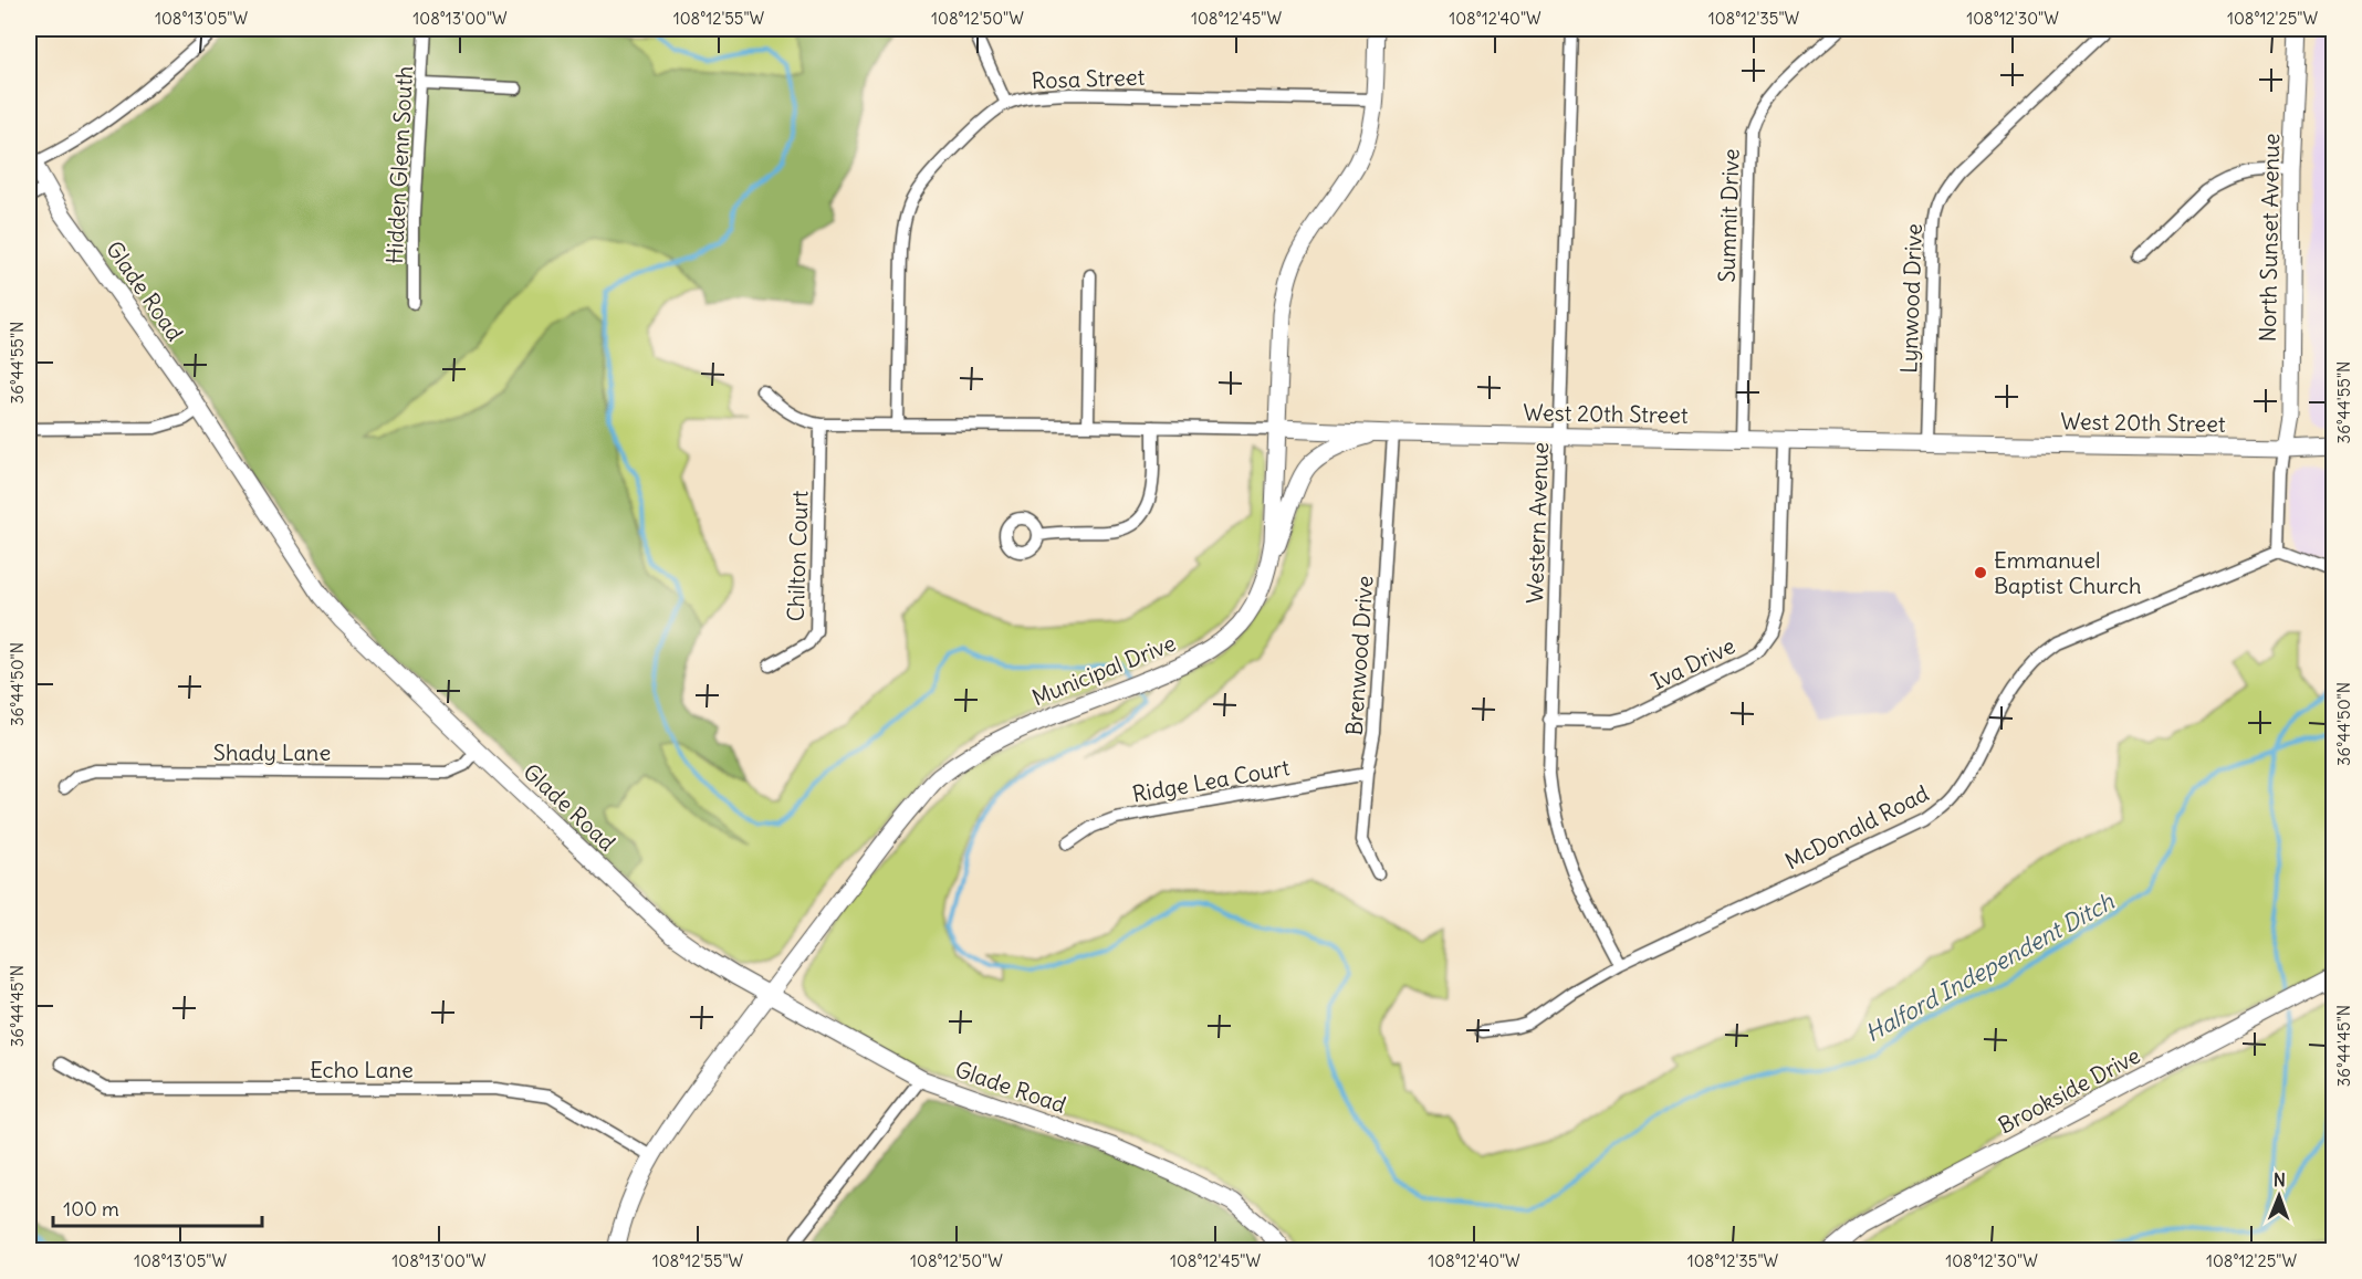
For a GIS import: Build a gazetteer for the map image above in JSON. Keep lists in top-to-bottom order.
{
  "streets": {
    "main road": [
      "North Sunset Avenue",
      "Glade Road",
      "West 20th Street",
      "Municipal Drive",
      "Brookside Drive"
    ],
    "street": [
      "Rosa Street",
      "Hidden Glenn South",
      "Summit Drive",
      "Lynwood Drive",
      "Western Avenue",
      "Chilton Court",
      "Brenwood Drive",
      "Iva Drive",
      "Shady Lane",
      "Ridge Lea Court",
      "McDonald Road",
      "Echo Lane"
    ]
  },
  "crossings": [
    ["Rosa Street", "West 20th Street"],
    ["Rosa Street", "Municipal Drive"],
    ["Summit Drive", "West 20th Street"],
    ["North Sunset Avenue", "West 20th Street"],
    ["Glade Road", "Municipal Drive"],
    ["Glade Road", "Shady Lane"],
    ["Lynwood Drive", "West 20th Street"],
    ["West 20th Street", "Western Avenue"],
    ["West 20th Street", "Chilton Court"],
    ["West 20th Street", "Brenwood Drive"],
    ["West 20th Street", "Iva Drive"],
    ["West 20th Street", "Municipal Drive"],
    ["Western Avenue", "Iva Drive"],
    ["Western Avenue", "McDonald Road"],
    ["Brenwood Drive", "Ridge Lea Court"],
    ["Municipal Drive", "Echo Lane"]
  ],
  "water": ["Halford Independent Ditch"],
  "places": ["Emmanuel Baptist Church"],
  "scale_bar": "100 m",
  "north": "top",
  "coordinates": [
    "108°13'05\"W",
    "108°13'00\"W",
    "108°12'55\"W",
    "108°12'50\"W",
    "108°12'45\"W",
    "108°12'40\"W",
    "108°12'35\"W",
    "108°12'30\"W",
    "108°12'25\"W",
    "36°44'55\"N",
    "36°44'50\"N",
    "36°44'45\"N"
  ]
}
